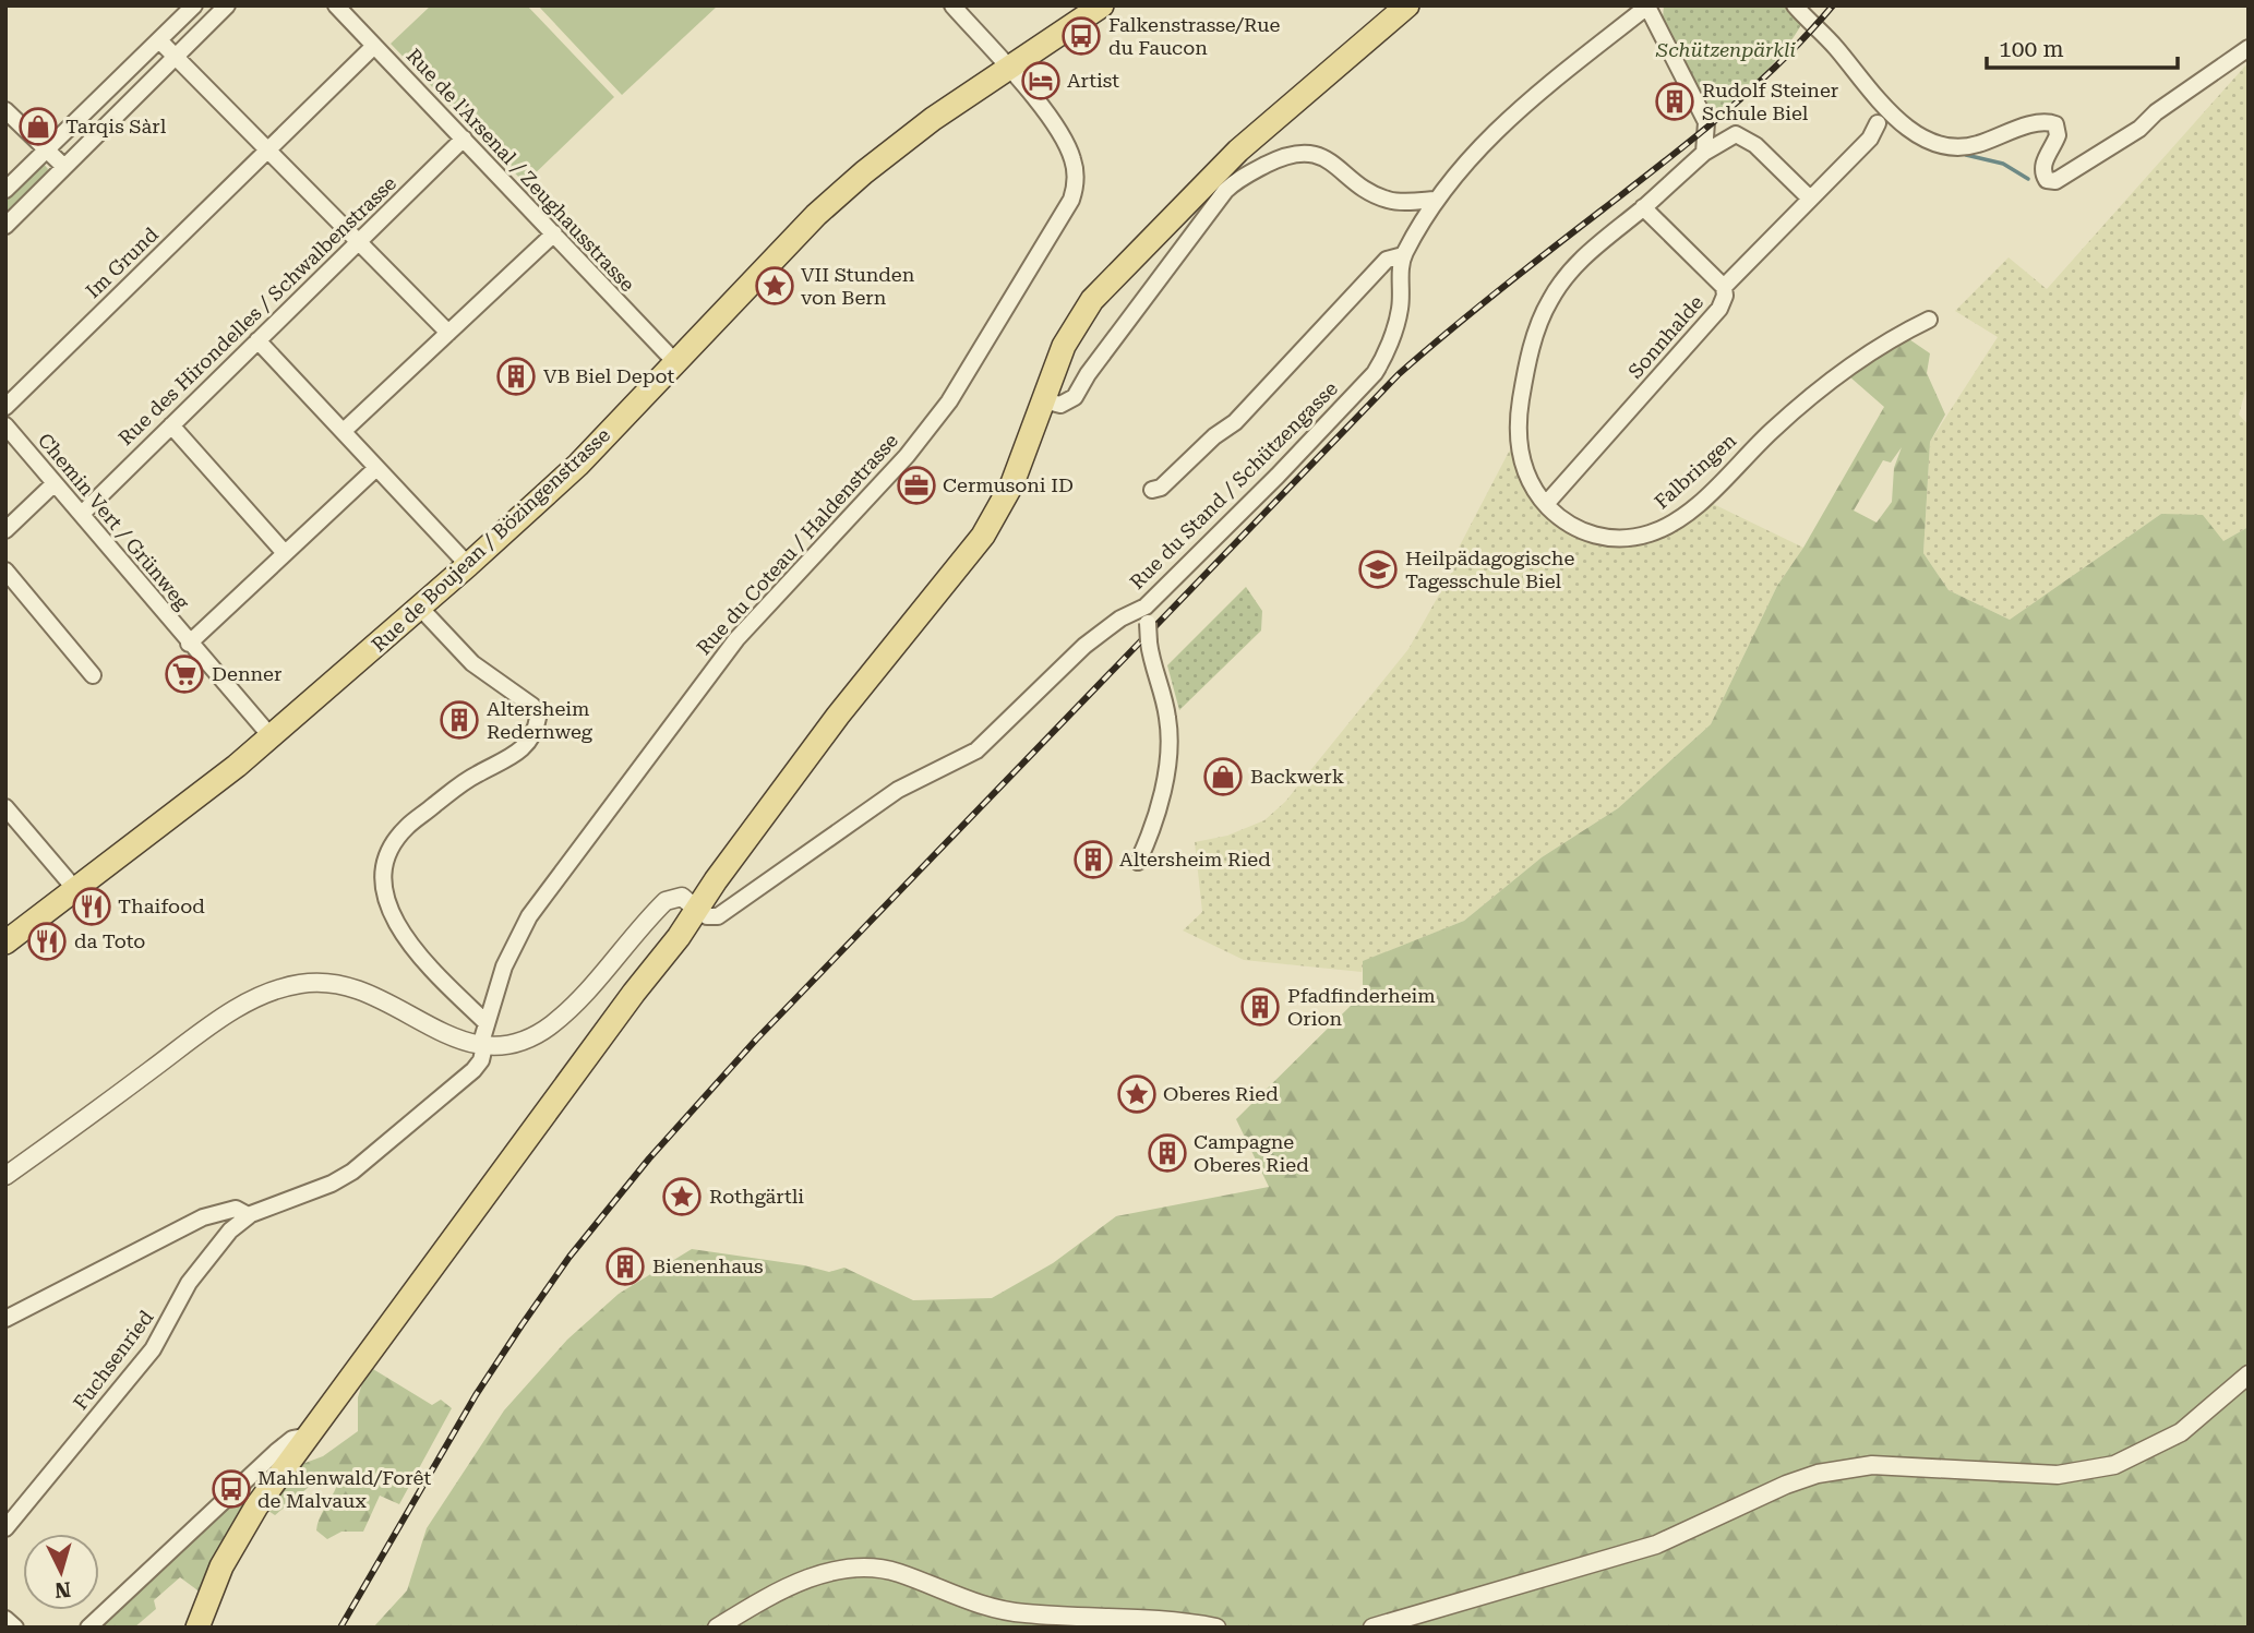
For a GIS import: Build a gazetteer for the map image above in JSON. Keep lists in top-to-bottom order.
{
  "streets": {
    "main road": ["Rue de Boujean / Bözingenstrasse"],
    "street": [
      "Rue de l'Arsenal / Zeughausstrasse",
      "Im Grund",
      "Rue des Hirondelles / Schwalbenstrasse",
      "Sonnhalde",
      "Falbringen",
      "Rue du Stand / Schützengasse",
      "Chemin Vert / Grünweg",
      "Rue du Coteau / Haldenstrasse",
      "Fuchsenried"
    ]
  },
  "crossings": [
    ["Rue de l'Arsenal / Zeughausstrasse", "Im Grund"],
    ["Rue de l'Arsenal / Zeughausstrasse", "Rue des Hirondelles / Schwalbenstrasse"],
    ["Rue de l'Arsenal / Zeughausstrasse", "Rue de Boujean / Bözingenstrasse"],
    ["Rue des Hirondelles / Schwalbenstrasse", "Chemin Vert / Grünweg"],
    ["Sonnhalde", "Falbringen"],
    ["Chemin Vert / Grünweg", "Rue de Boujean / Bözingenstrasse"],
    ["Rue de Boujean / Bözingenstrasse", "Rue du Coteau / Haldenstrasse"]
  ],
  "parks": ["Schützenpärkli"],
  "places": {
    "bus stop": ["Falkenstrasse/Rue du Faucon", "Mahlenwald/Forêt de Malvaux"],
    "hotel": ["Artist"],
    "building": [
      "Rudolf Steiner Schule Biel",
      "VB Biel Depot",
      "Altersheim Redernweg",
      "Altersheim Ried",
      "Pfadfinderheim Orion",
      "Campagne Oberes Ried",
      "Bienenhaus"
    ],
    "shop": ["Tarqis Sàrl", "Backwerk"],
    "place": ["VII Stunden von Bern", "Oberes Ried", "Rothgärtli"],
    "office": ["Cermusoni ID"],
    "school or university": ["Heilpädagogische Tagesschule Biel"],
    "supermarket": ["Denner"],
    "restaurant": ["Thaifood", "da Toto"]
  },
  "scale_bar": "100 m",
  "north": "bottom"
}
